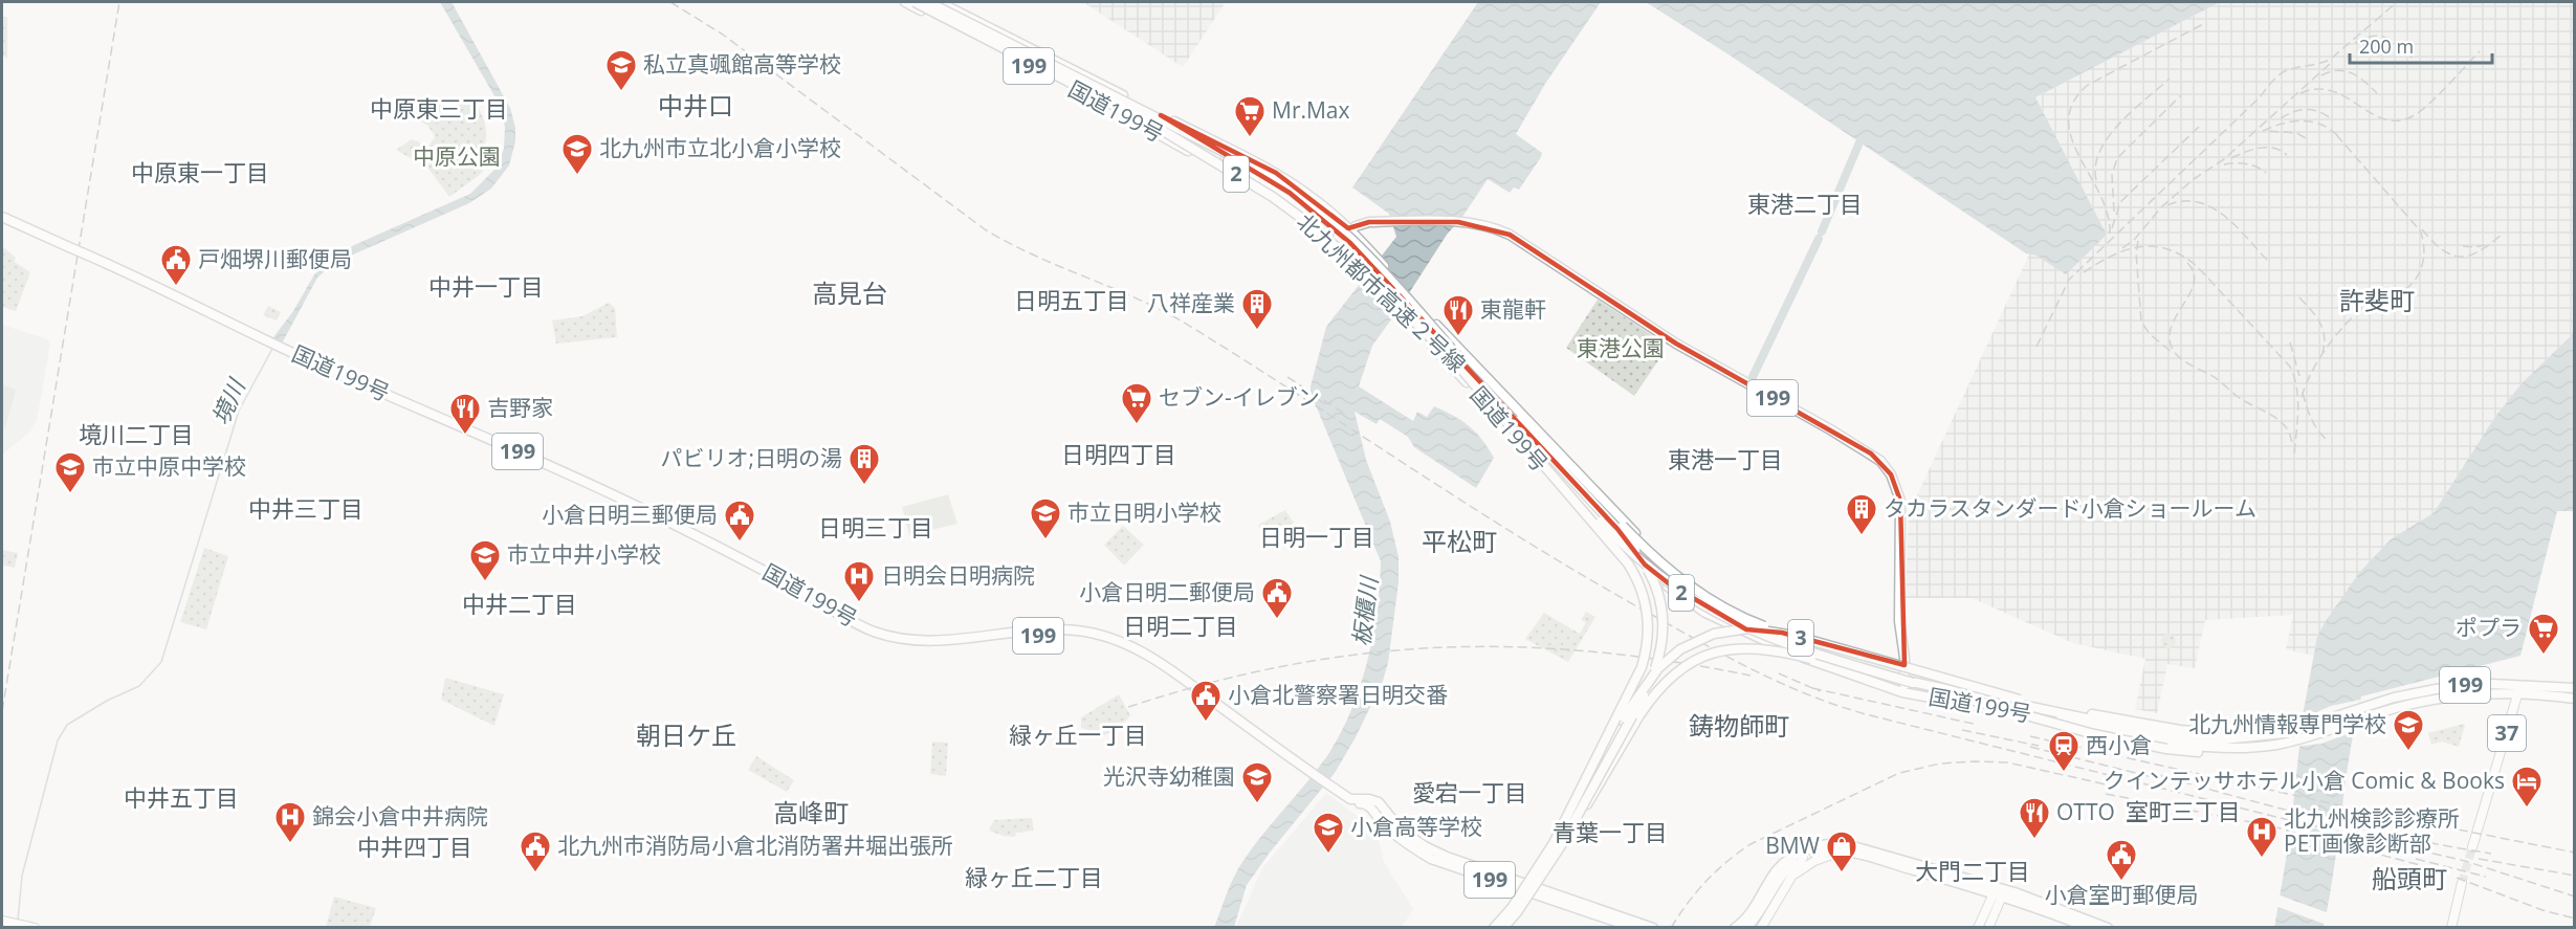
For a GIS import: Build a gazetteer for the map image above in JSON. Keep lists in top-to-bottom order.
{
  "streets": {
    "highway": [
      "199",
      "国道199号",
      "2",
      "北九州都市高速２号線",
      "3"
    ],
    "main road": ["37"]
  },
  "crossings": [
    ["国道199号", "2"],
    ["国道199号", "3"],
    ["国道199号", "37"],
    ["2", "北九州都市高速２号線"],
    ["2", "3"],
    ["北九州都市高速２号線", "3"]
  ],
  "districts": [
    "中井口",
    "中原東三丁目",
    "中原東一丁目",
    "東港二丁目",
    "中井一丁目",
    "高見台",
    "日明五丁目",
    "許斐町",
    "境川二丁目",
    "日明四丁目",
    "東港一丁目",
    "中井三丁目",
    "日明三丁目",
    "日明一丁目",
    "平松町",
    "中井二丁目",
    "日明二丁目",
    "鋳物師町",
    "緑ヶ丘一丁目",
    "朝日ケ丘",
    "愛宕一丁目",
    "中井五丁目",
    "室町三丁目",
    "高峰町",
    "青葉一丁目",
    "中井四丁目",
    "大門二丁目",
    "緑ヶ丘二丁目",
    "船頭町"
  ],
  "water": ["境川", "板櫃川"],
  "parks": ["中原公園", "東港公園"],
  "places": {
    "school or university": [
      "私立真颯館高等学校",
      "北九州市立北小倉小学校",
      "市立中原中学校",
      "市立日明小学校",
      "市立中井小学校",
      "北九州情報専門学校",
      "光沢寺幼稚園",
      "小倉高等学校"
    ],
    "supermarket": ["Mr.Max", "セブン-イレブン", "ポプラ"],
    "public building": [
      "戸畑堺川郵便局",
      "小倉日明三郵便局",
      "小倉日明二郵便局",
      "小倉北警察署日明交番",
      "北九州市消防局小倉北消防署井堀出張所",
      "小倉室町郵便局"
    ],
    "building": ["八祥産業", "パビリオ;日明の湯", "タカラスタンダード小倉ショールーム"],
    "restaurant": ["東龍軒", "吉野家", "OTTO"],
    "hospital": ["日明会日明病院", "錦会小倉中井病院", "北九州検診診療所 PET画像診断部"],
    "station": ["西小倉"],
    "hotel": ["クインテッサホテル小倉 Comic & Books"],
    "shop": ["BMW"]
  },
  "scale_bar": "200 m"
}
